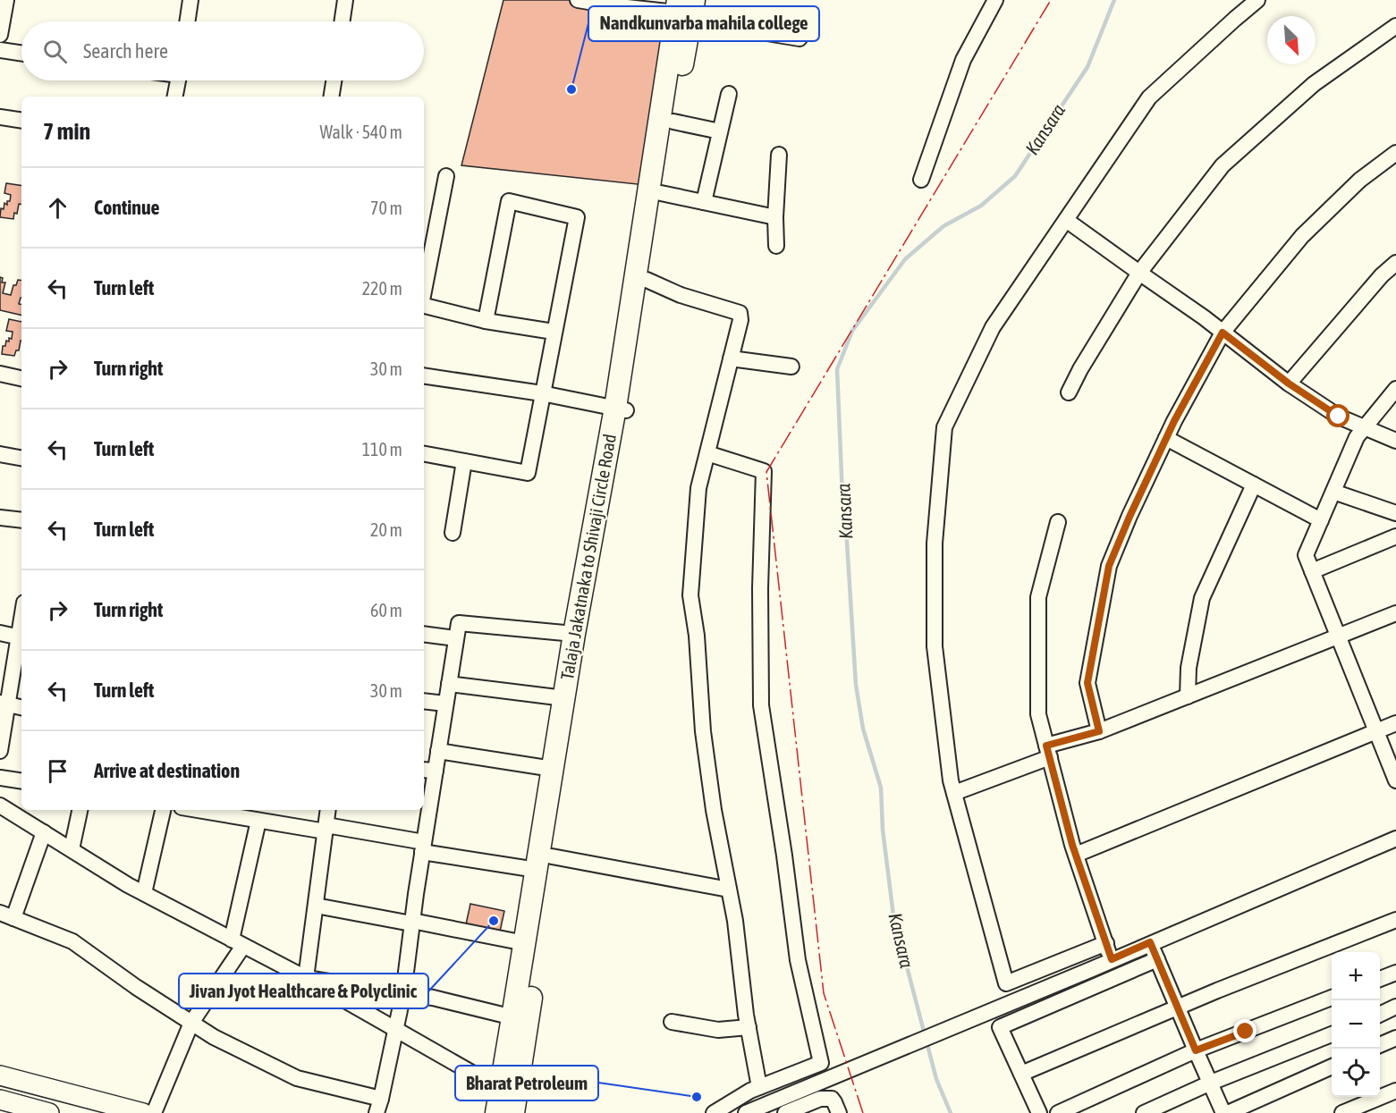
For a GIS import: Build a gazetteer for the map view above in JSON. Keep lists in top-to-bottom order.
{
  "streets": {
    "highway": ["Talaja Jakatnaka to Shivaji Circle Road"]
  },
  "water": ["Kansara"],
  "places": ["Nandkunvarba mahila college", "Jivan Jyot Healthcare & Polyclinic", "Bharat Petroleum"],
  "north": "bottom right",
  "page": {
    "search": "Search here",
    "heading": ["7 min", "Walk · 540 m"],
    "list": [
      ["Continue", "70 m"],
      ["Turn left", "220 m"],
      ["Turn right", "30 m"],
      ["Turn left", "110 m"],
      ["Turn left", "20 m"],
      ["Turn right", "60 m"],
      ["Turn left", "30 m"],
      "Arrive at destination"
    ],
    "map_buttons": ["+", "−"]
  }
}
